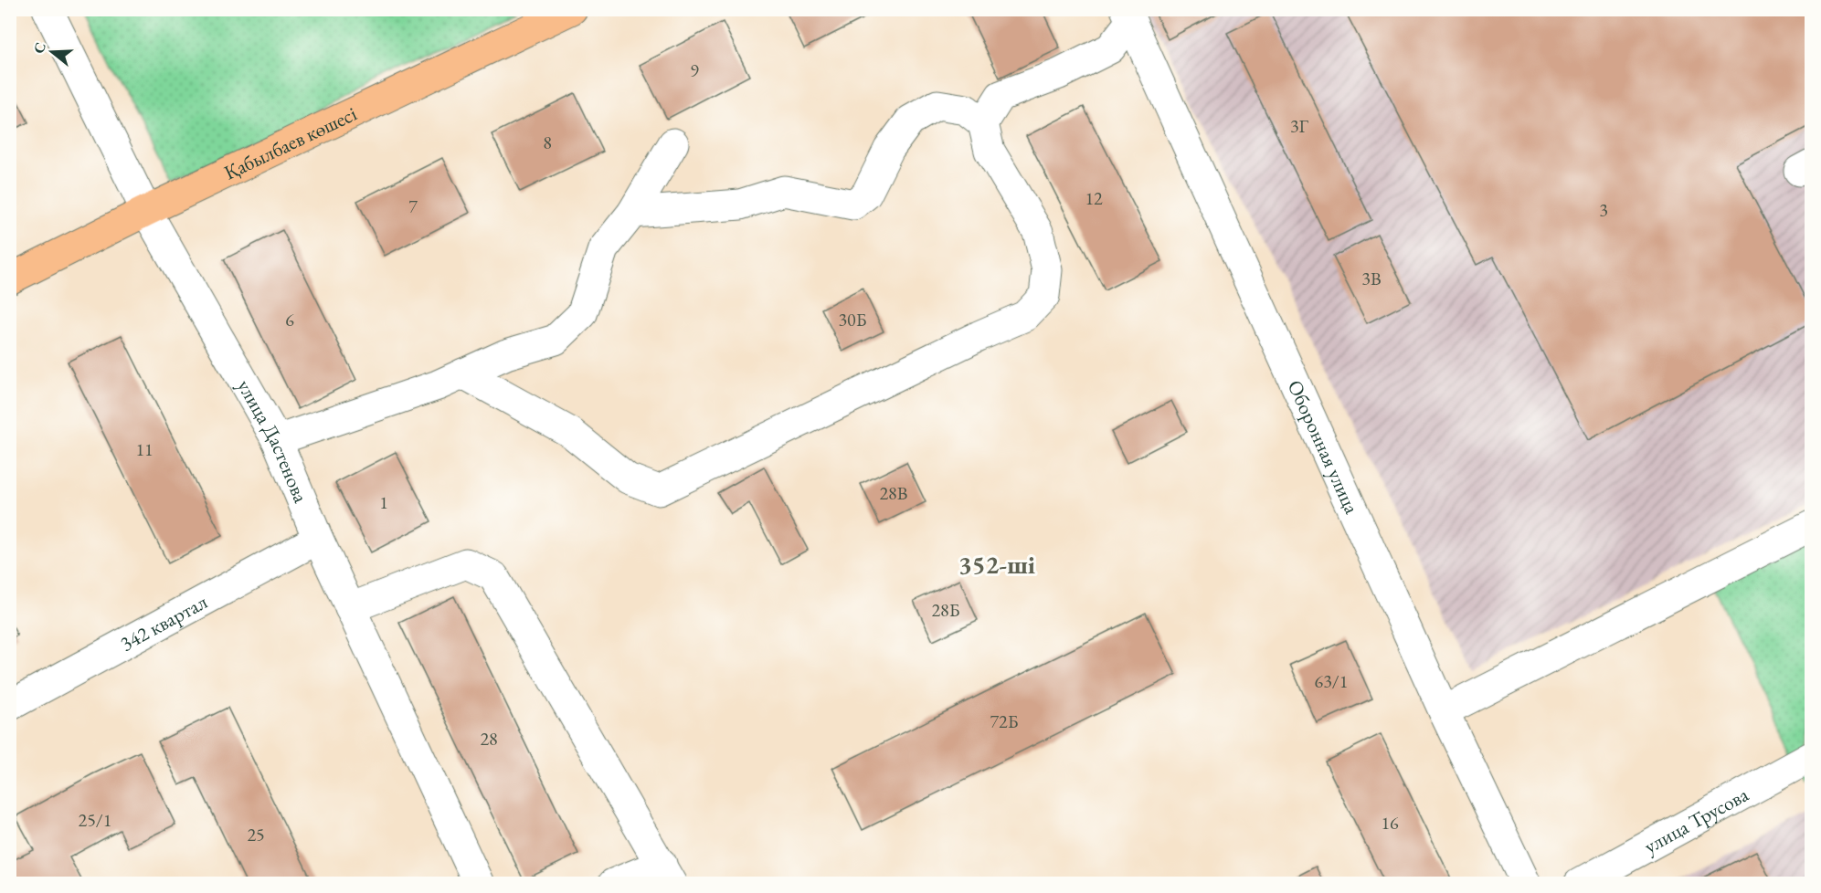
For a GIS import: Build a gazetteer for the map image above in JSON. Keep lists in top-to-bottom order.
{
  "streets": {
    "main road": ["Қабылбаев көшесі"],
    "street": [
      "улица Дастенова",
      "Оборонная улица",
      "342 квартал",
      "улица Трусова"
    ]
  },
  "crossings": [
    ["Қабылбаев көшесі", "улица Дастенова"],
    ["улица Дастенова", "342 квартал"]
  ],
  "districts": ["352-ші"],
  "house_numbers": [
    "9",
    "3Г",
    "8",
    "12",
    "7",
    "3",
    "3В",
    "6",
    "30Б",
    "11",
    "28В",
    "1",
    "28Б",
    "63/1",
    "72Б",
    "28",
    "25/1",
    "16",
    "25"
  ],
  "north": "left"
}
